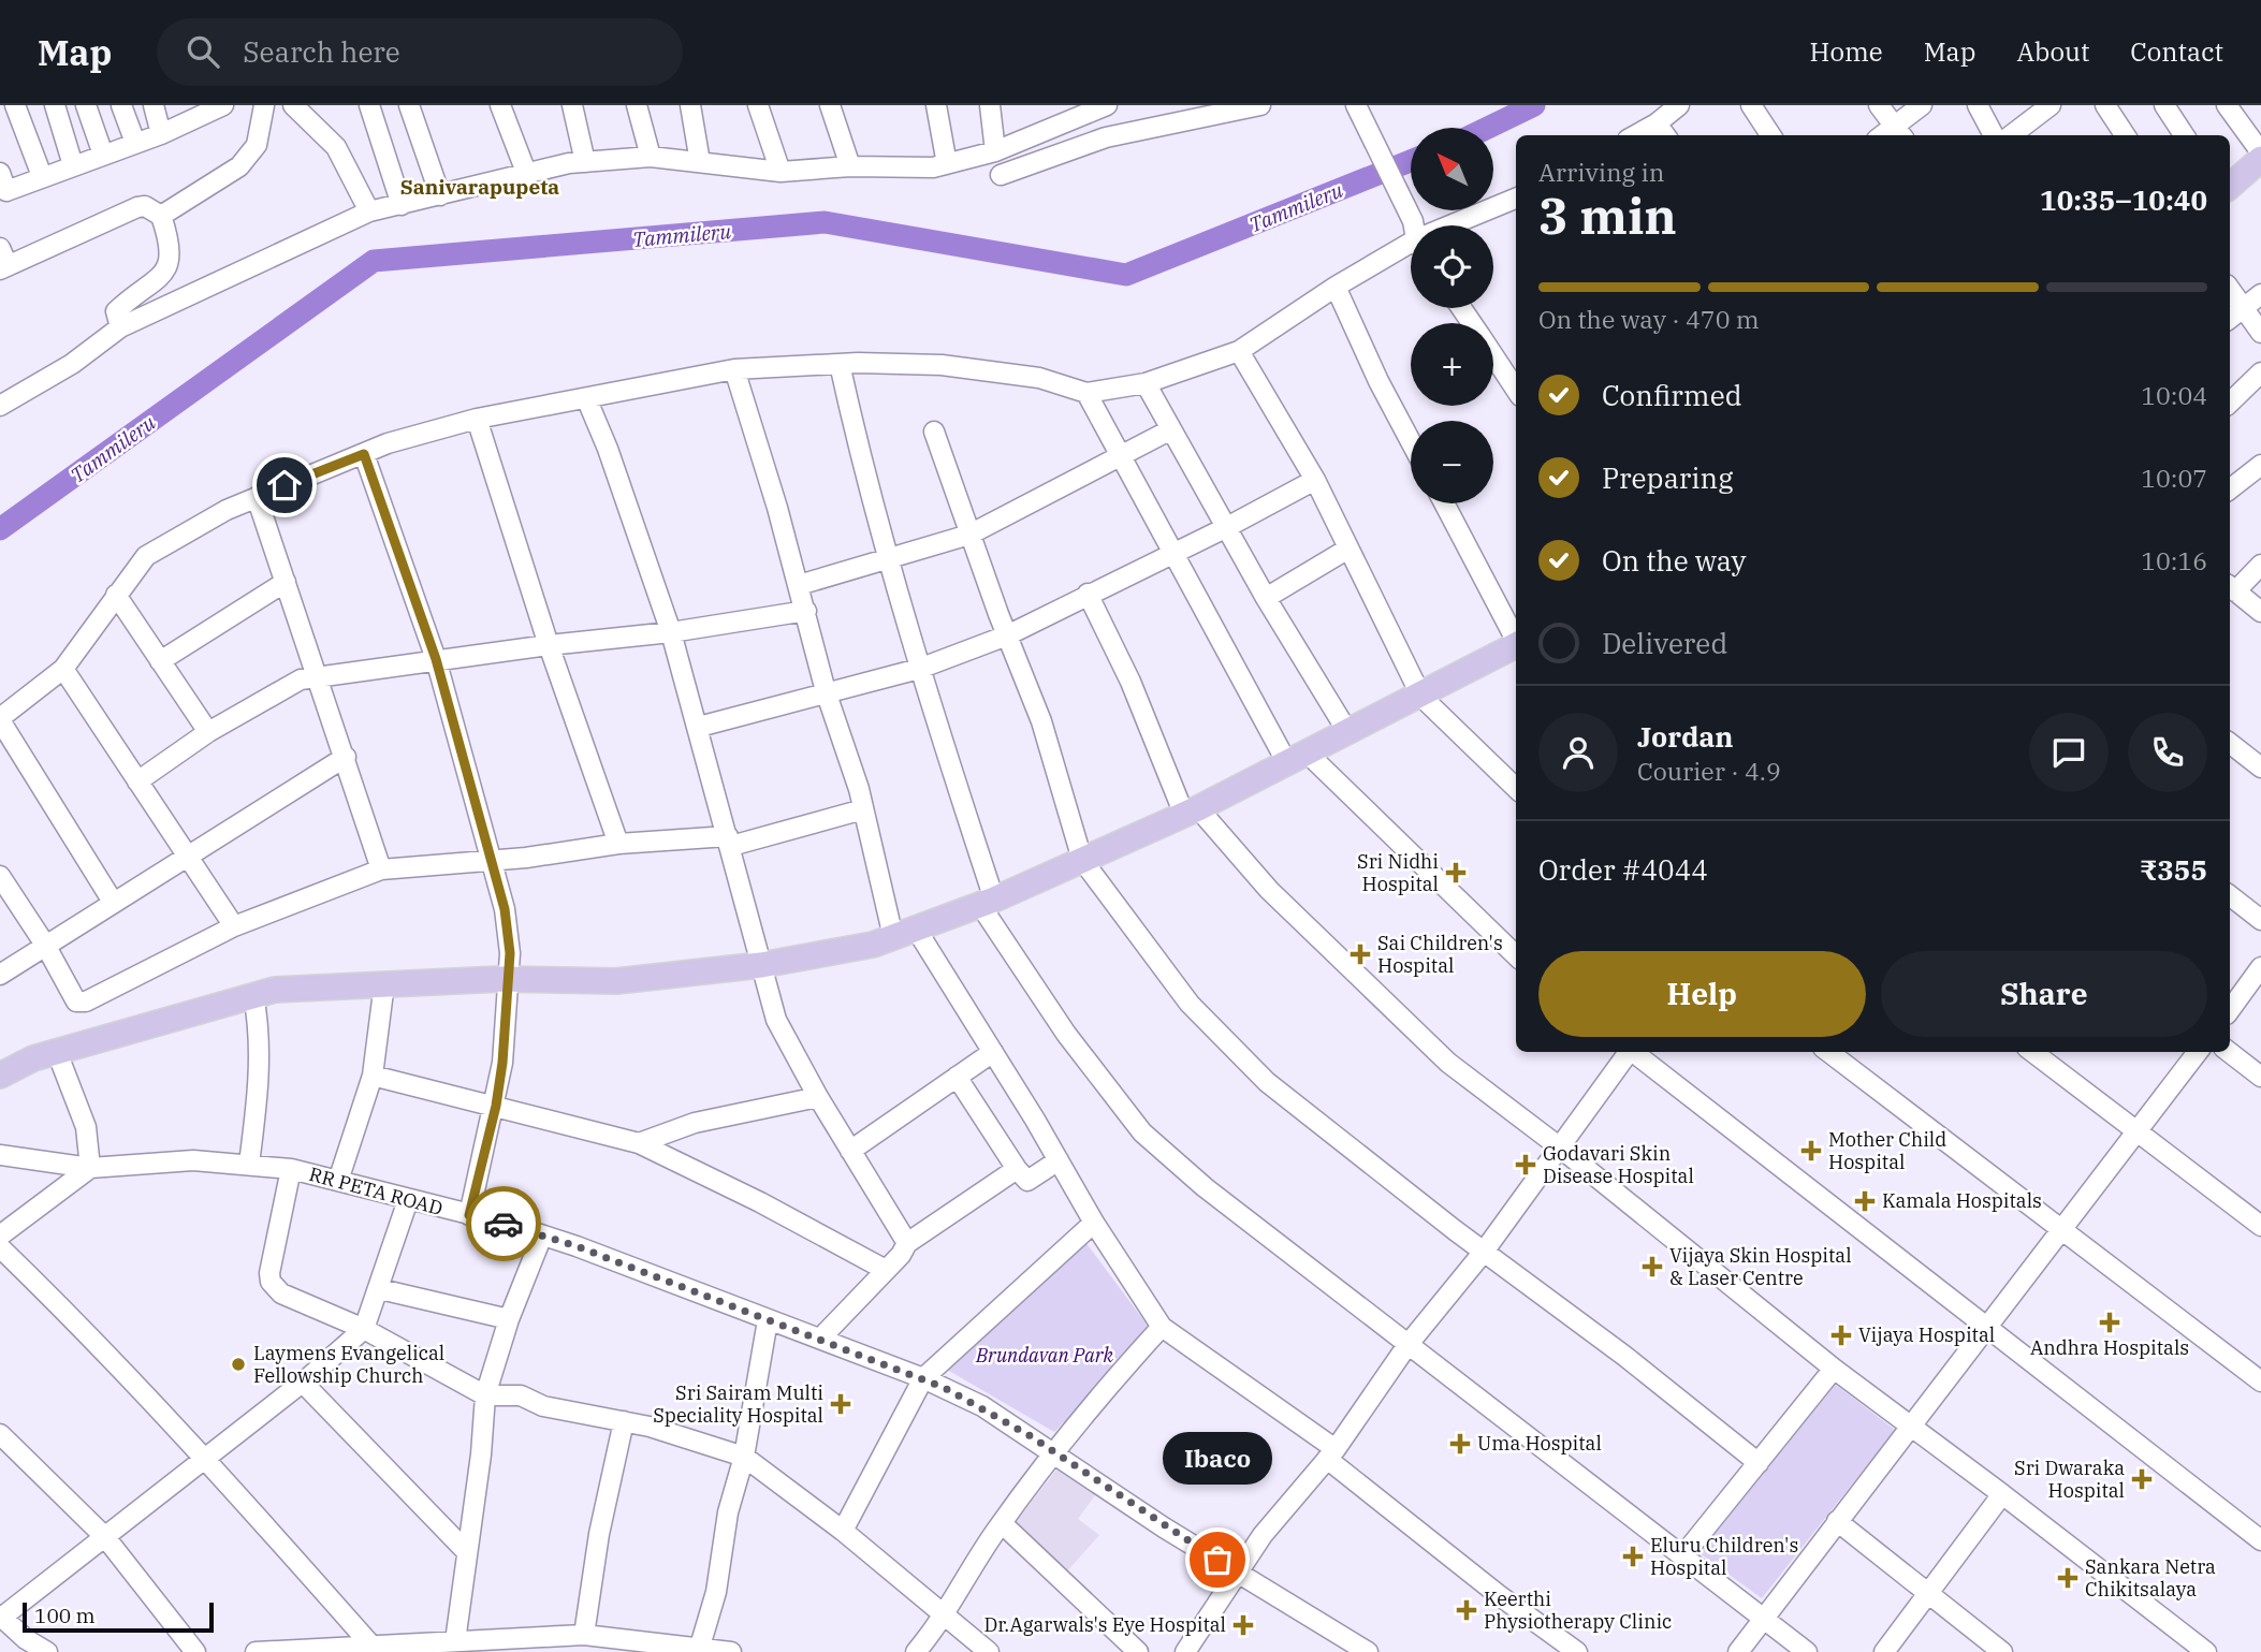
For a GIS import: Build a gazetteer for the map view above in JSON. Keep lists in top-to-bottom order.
{
  "streets": {
    "street": ["RR PETA ROAD"]
  },
  "districts": ["Sanivarapupeta"],
  "water": ["Tammileru"],
  "parks": ["Brundavan Park"],
  "places": {
    "health": [
      "Sri Nidhi Hospital",
      "Sai Children's Hospital",
      "Mother Child Hospital",
      "Godavari Skin Disease Hospital",
      "Kamala Hospitals",
      "Vijaya Skin Hospital & Laser Centre",
      "Andhra Hospitals",
      "Vijaya Hospital",
      "Sri Sairam Multi Speciality Hospital",
      "Uma Hospital",
      "Sri Dwaraka Hospital",
      "Eluru Children's Hospital",
      "Sankara Netra Chikitsalaya",
      "Keerthi Physiotherapy Clinic",
      "Dr.Agarwals's Eye Hospital"
    ],
    "other": ["Laymens Evangelical Fellowship Church", "Ibaco"]
  },
  "scale_bar": "100 m",
  "north": "top left",
  "page": {
    "header": "Map",
    "search": "Search here",
    "nav": [
      "Home",
      "Map",
      "About",
      "Contact"
    ],
    "map_buttons": ["+", "−"],
    "heading": ["3 min", "Arriving in", "10:35–10:40"],
    "panel": [
      "Jordan",
      "Courier · 4.9",
      "Order #4044",
      "₹355"
    ],
    "bar": "On the way · 470 m",
    "list": [
      ["Confirmed", "10:04"],
      ["Preparing", "10:07"],
      ["On the way", "10:16"],
      "Delivered"
    ],
    "buttons": ["Help", "Share"],
    "bubble": "Ibaco",
    "scale": "100 m"
  }
}
